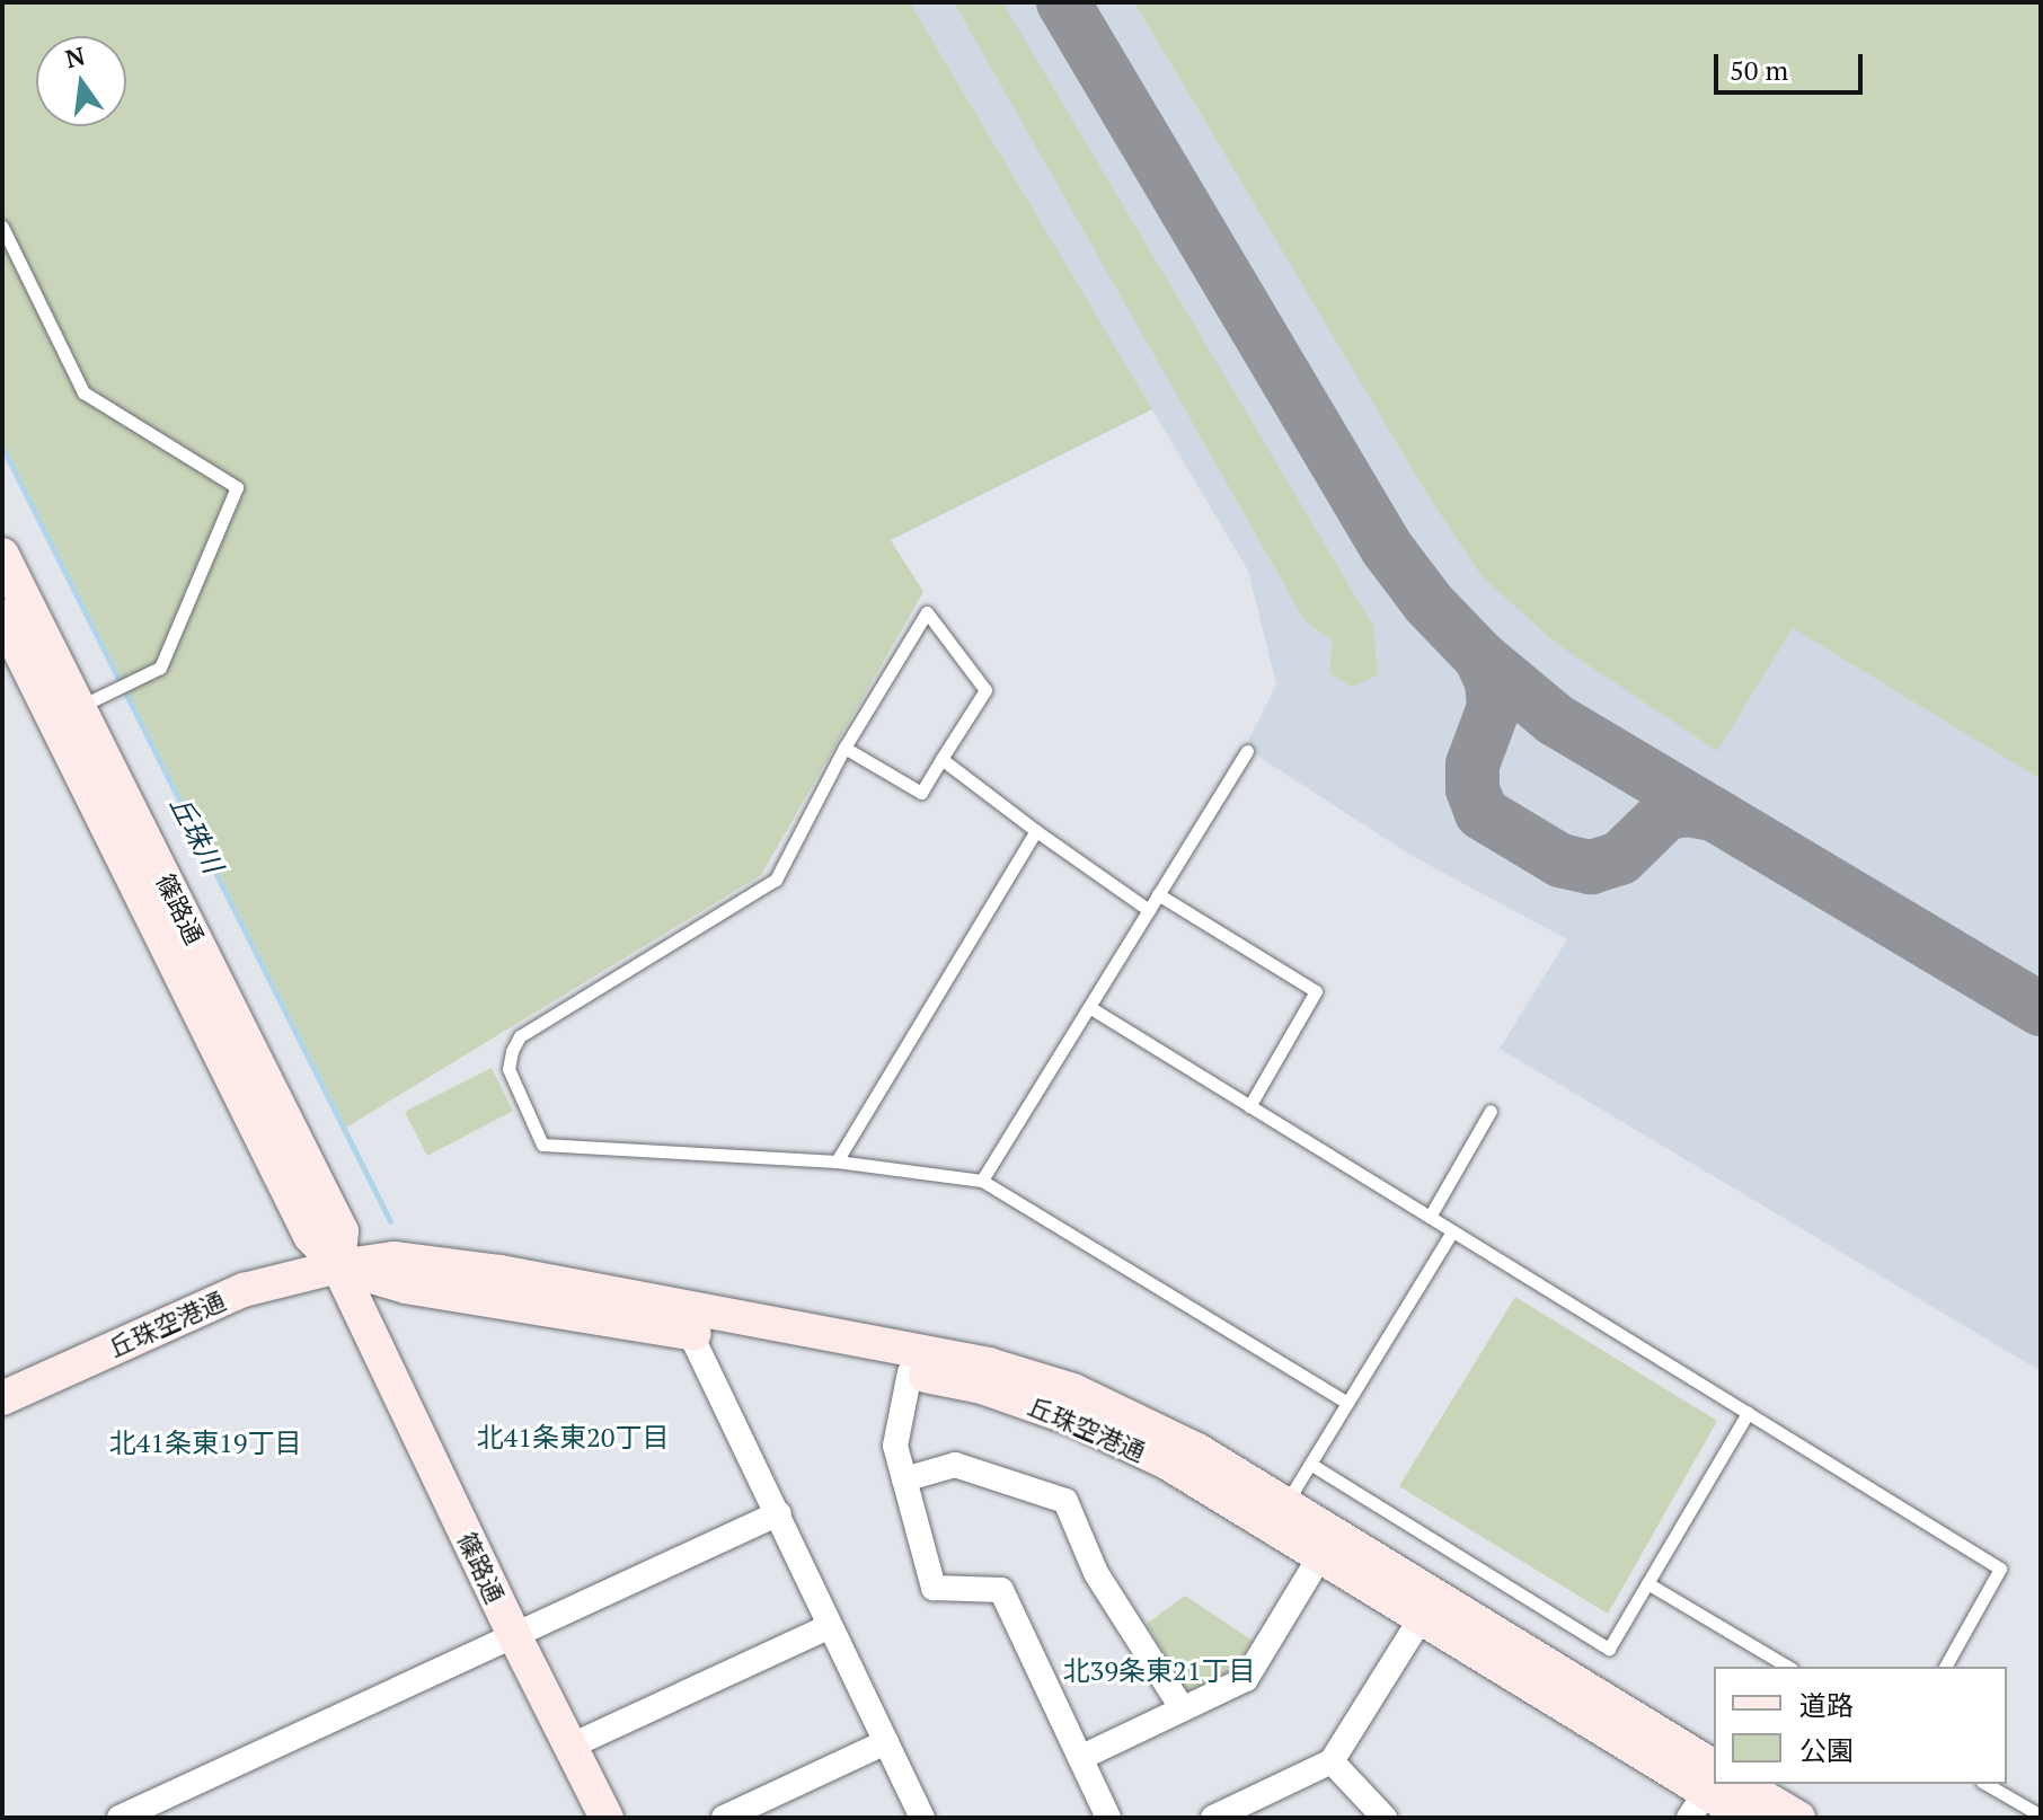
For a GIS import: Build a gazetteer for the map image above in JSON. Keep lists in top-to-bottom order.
{
  "streets": {
    "main road": ["篠路通", "丘珠空港通"]
  },
  "crossings": [
    ["篠路通", "丘珠空港通"]
  ],
  "districts": ["北41条東20丁目", "北41条東19丁目", "北39条東21丁目"],
  "water": ["丘珠川"],
  "legend": ["道路", "公園"],
  "scale_bar": "50 m",
  "north": "top"
}
